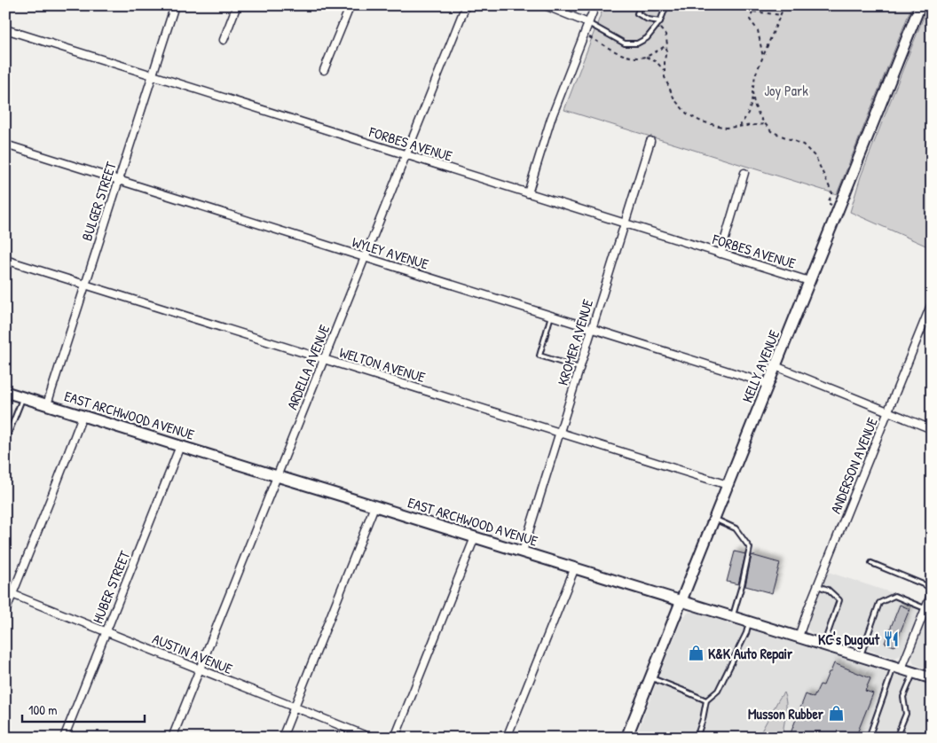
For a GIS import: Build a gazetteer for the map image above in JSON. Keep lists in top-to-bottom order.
{
  "streets": {
    "main road": ["KELLY AVENUE", "EAST ARCHWOOD AVENUE"],
    "street": [
      "FORBES AVENUE",
      "BULGER STREET",
      "WYLEY AVENUE",
      "KROMER AVENUE",
      "WELTON AVENUE",
      "ARDELLA AVENUE",
      "ANDERSON AVENUE",
      "HUBER STREET",
      "AUSTIN AVENUE"
    ]
  },
  "crossings": [
    ["FORBES AVENUE", "BULGER STREET"],
    ["FORBES AVENUE", "KROMER AVENUE"],
    ["FORBES AVENUE", "KELLY AVENUE"],
    ["FORBES AVENUE", "ARDELLA AVENUE"],
    ["BULGER STREET", "WYLEY AVENUE"],
    ["BULGER STREET", "WELTON AVENUE"],
    ["BULGER STREET", "EAST ARCHWOOD AVENUE"],
    ["WYLEY AVENUE", "KROMER AVENUE"],
    ["WYLEY AVENUE", "KELLY AVENUE"],
    ["WYLEY AVENUE", "ARDELLA AVENUE"],
    ["KROMER AVENUE", "WELTON AVENUE"],
    ["KROMER AVENUE", "EAST ARCHWOOD AVENUE"],
    ["WELTON AVENUE", "KELLY AVENUE"],
    ["WELTON AVENUE", "ARDELLA AVENUE"],
    ["KELLY AVENUE", "EAST ARCHWOOD AVENUE"],
    ["ARDELLA AVENUE", "EAST ARCHWOOD AVENUE"],
    ["ARDELLA AVENUE", "AUSTIN AVENUE"],
    ["EAST ARCHWOOD AVENUE", "ANDERSON AVENUE"],
    ["EAST ARCHWOOD AVENUE", "HUBER STREET"],
    ["HUBER STREET", "AUSTIN AVENUE"]
  ],
  "parks": ["Joy Park"],
  "places": {
    "restaurant": ["KC's Dugout"],
    "shop": ["K&K Auto Repair", "Musson Rubber"]
  },
  "scale_bar": "100 m"
}
